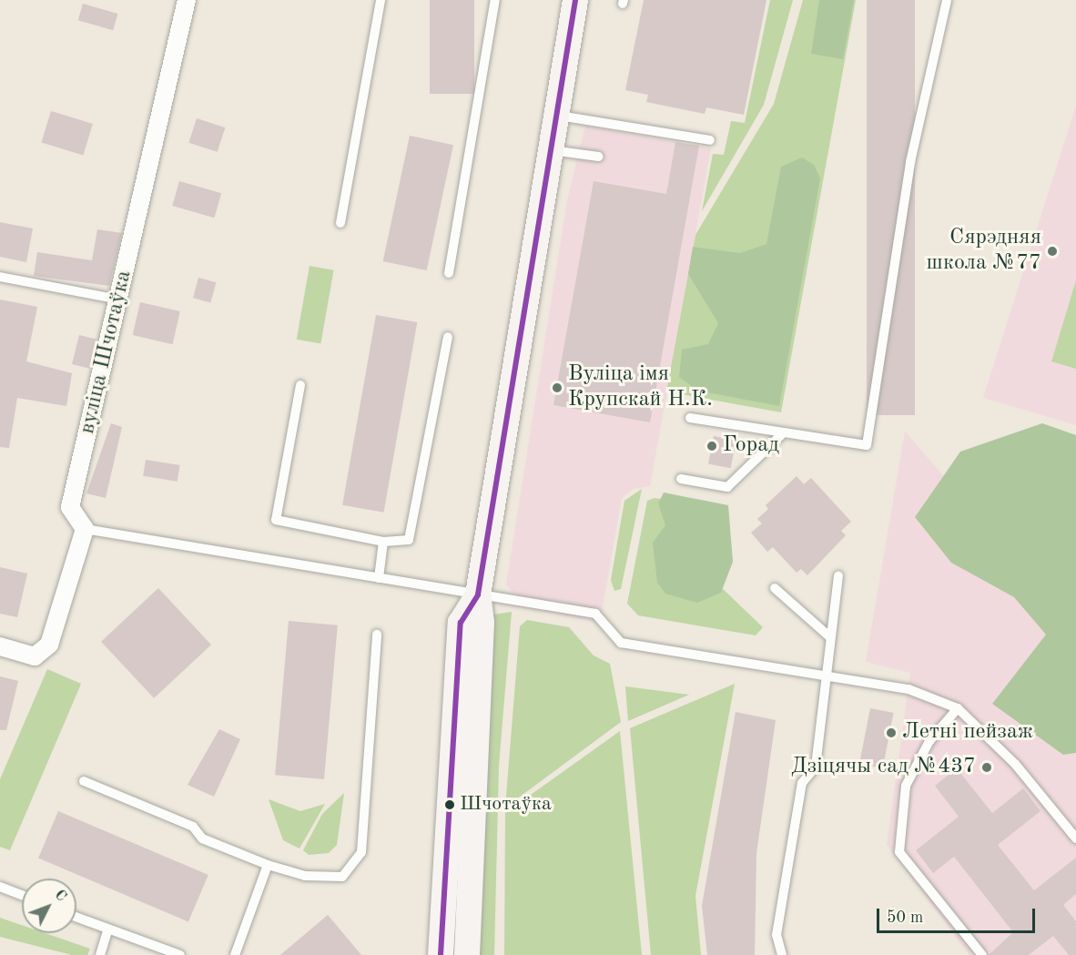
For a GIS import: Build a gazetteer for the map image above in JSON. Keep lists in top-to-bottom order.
{
  "streets": {
    "street": ["вуліца Шчотаўка"]
  },
  "places": [
    "Сярэдняя школа №77",
    "Вуліца імя Крупскай Н.К.",
    "Горад",
    "Летні пейзаж",
    "Дзіцячы сад №437",
    "Шчотаўка"
  ],
  "scale_bar": "50 m",
  "north": "top right"
}
